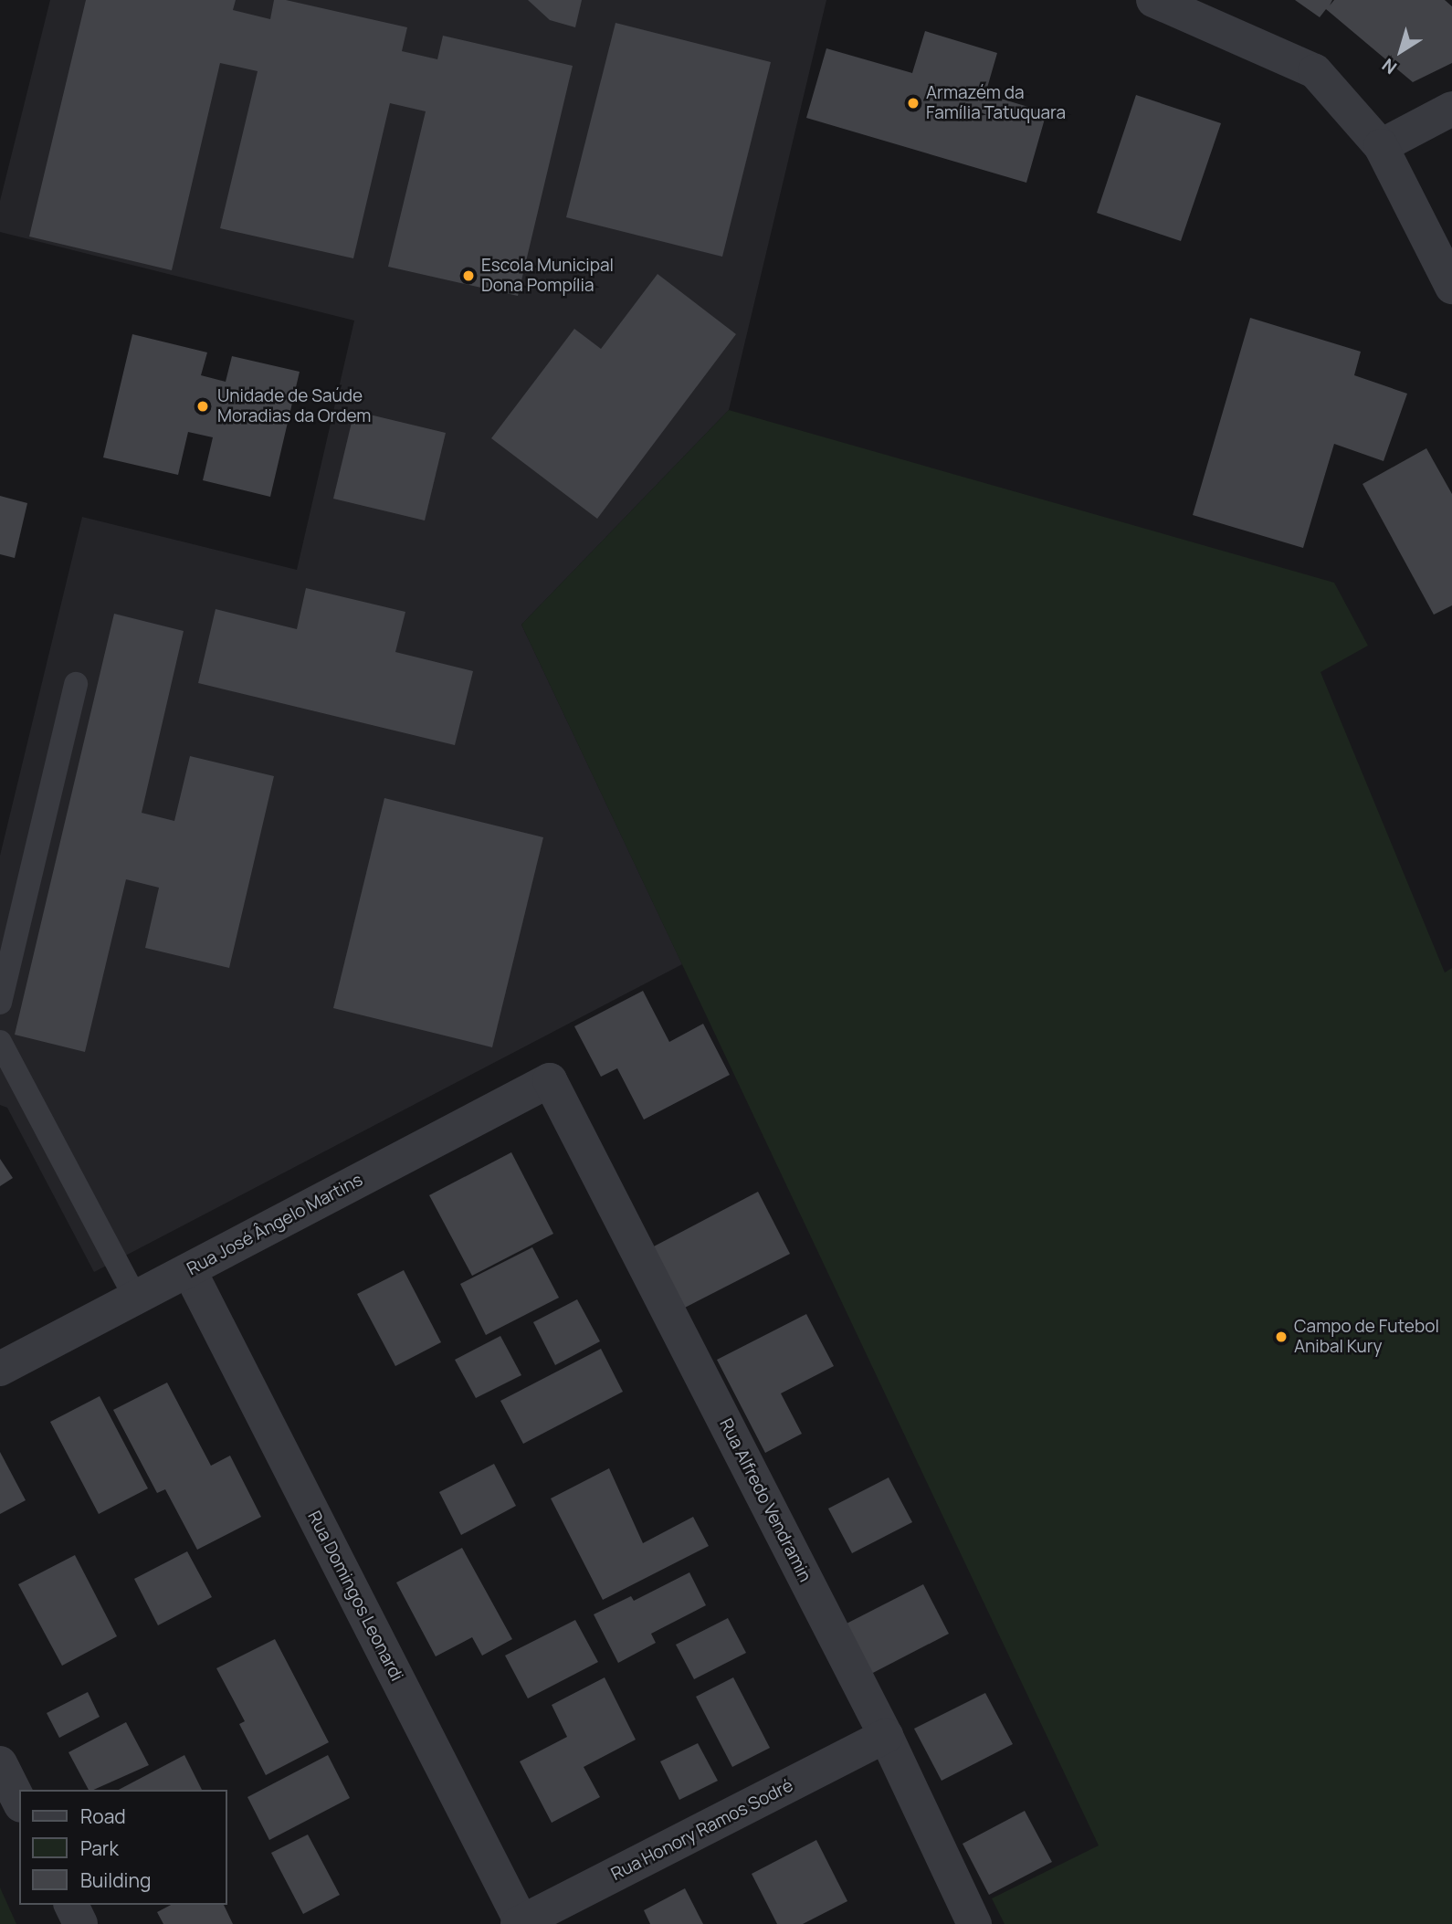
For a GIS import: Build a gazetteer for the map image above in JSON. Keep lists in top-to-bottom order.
{
  "streets": {
    "street": [
      "Rua José Ângelo Martins",
      "Rua Alfredo Vendramin",
      "Rua Domingos Leonardi",
      "Rua Honory Ramos Sodré"
    ]
  },
  "crossings": [
    ["Rua José Ângelo Martins", "Rua Alfredo Vendramin"],
    ["Rua José Ângelo Martins", "Rua Domingos Leonardi"],
    ["Rua Alfredo Vendramin", "Rua Honory Ramos Sodré"],
    ["Rua Domingos Leonardi", "Rua Honory Ramos Sodré"]
  ],
  "places": [
    "Armazém da Família Tatuquara",
    "Escola Municipal Dona Pompília",
    "Unidade de Saúde Moradias da Ordem",
    "Campo de Futebol Anibal Kury"
  ],
  "legend": ["Road", "Park", "Building"],
  "north": "bottom left"
}
